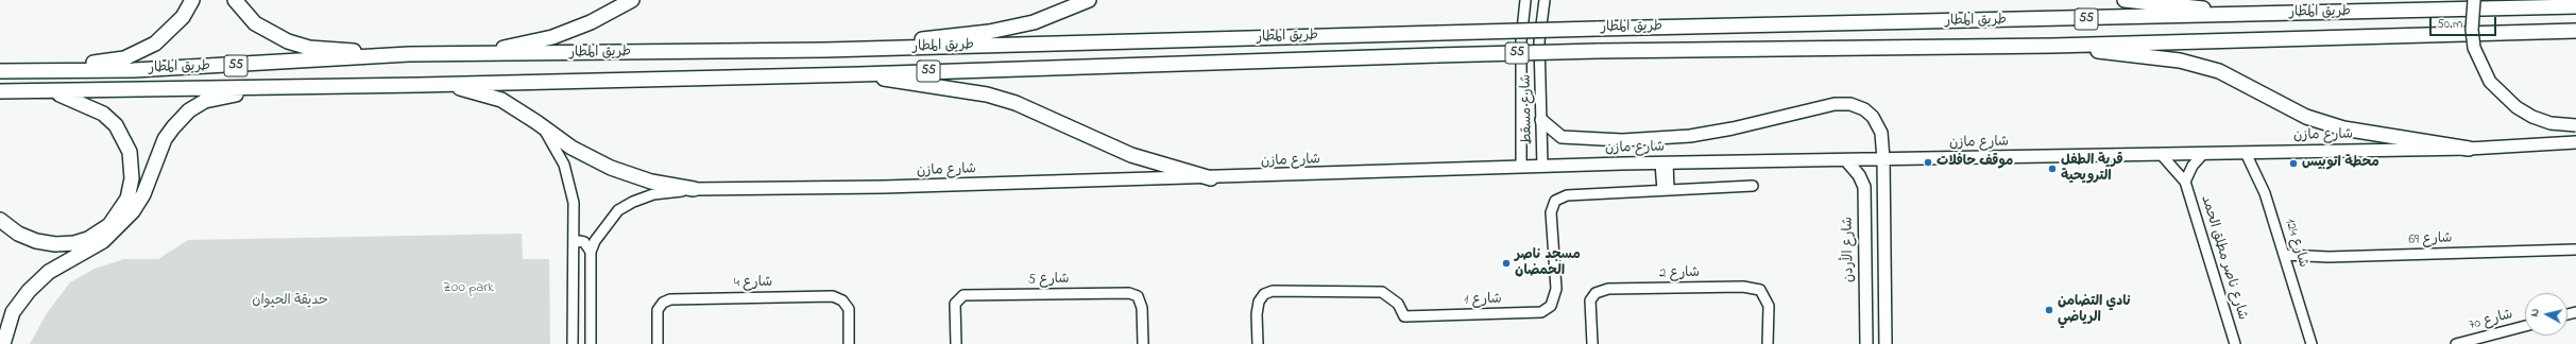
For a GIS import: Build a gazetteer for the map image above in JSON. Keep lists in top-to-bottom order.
{
  "streets": {
    "highway": ["طريق المطار", "55"],
    "main road": ["شارع مازن", "شارع الأردن"],
    "street": [
      "شارع مسقط",
      "شارع 69",
      "شارع 124",
      "شارع ناصر مطلق الحمد",
      "شارع 2",
      "شارع 5",
      "شارع 4",
      "شارع 1",
      "شارع 70"
    ]
  },
  "crossings": [
    ["شارع مسقط", "شارع مازن"],
    ["شارع مازن", "شارع 124"],
    ["شارع مازن", "شارع الأردن"],
    ["شارع مازن", "شارع ناصر مطلق الحمد"],
    ["شارع 69", "شارع 124"]
  ],
  "parks": ["Zoo park", "حديقة الحيوان"],
  "places": [
    "موقف حافلات",
    "محطة اتوبيس",
    "قرية الطفل الترويحية",
    "مسجد ناصر الحمضان",
    "نادي التضامن الرياضي"
  ],
  "scale_bar": "50 m",
  "north": "left"
}
